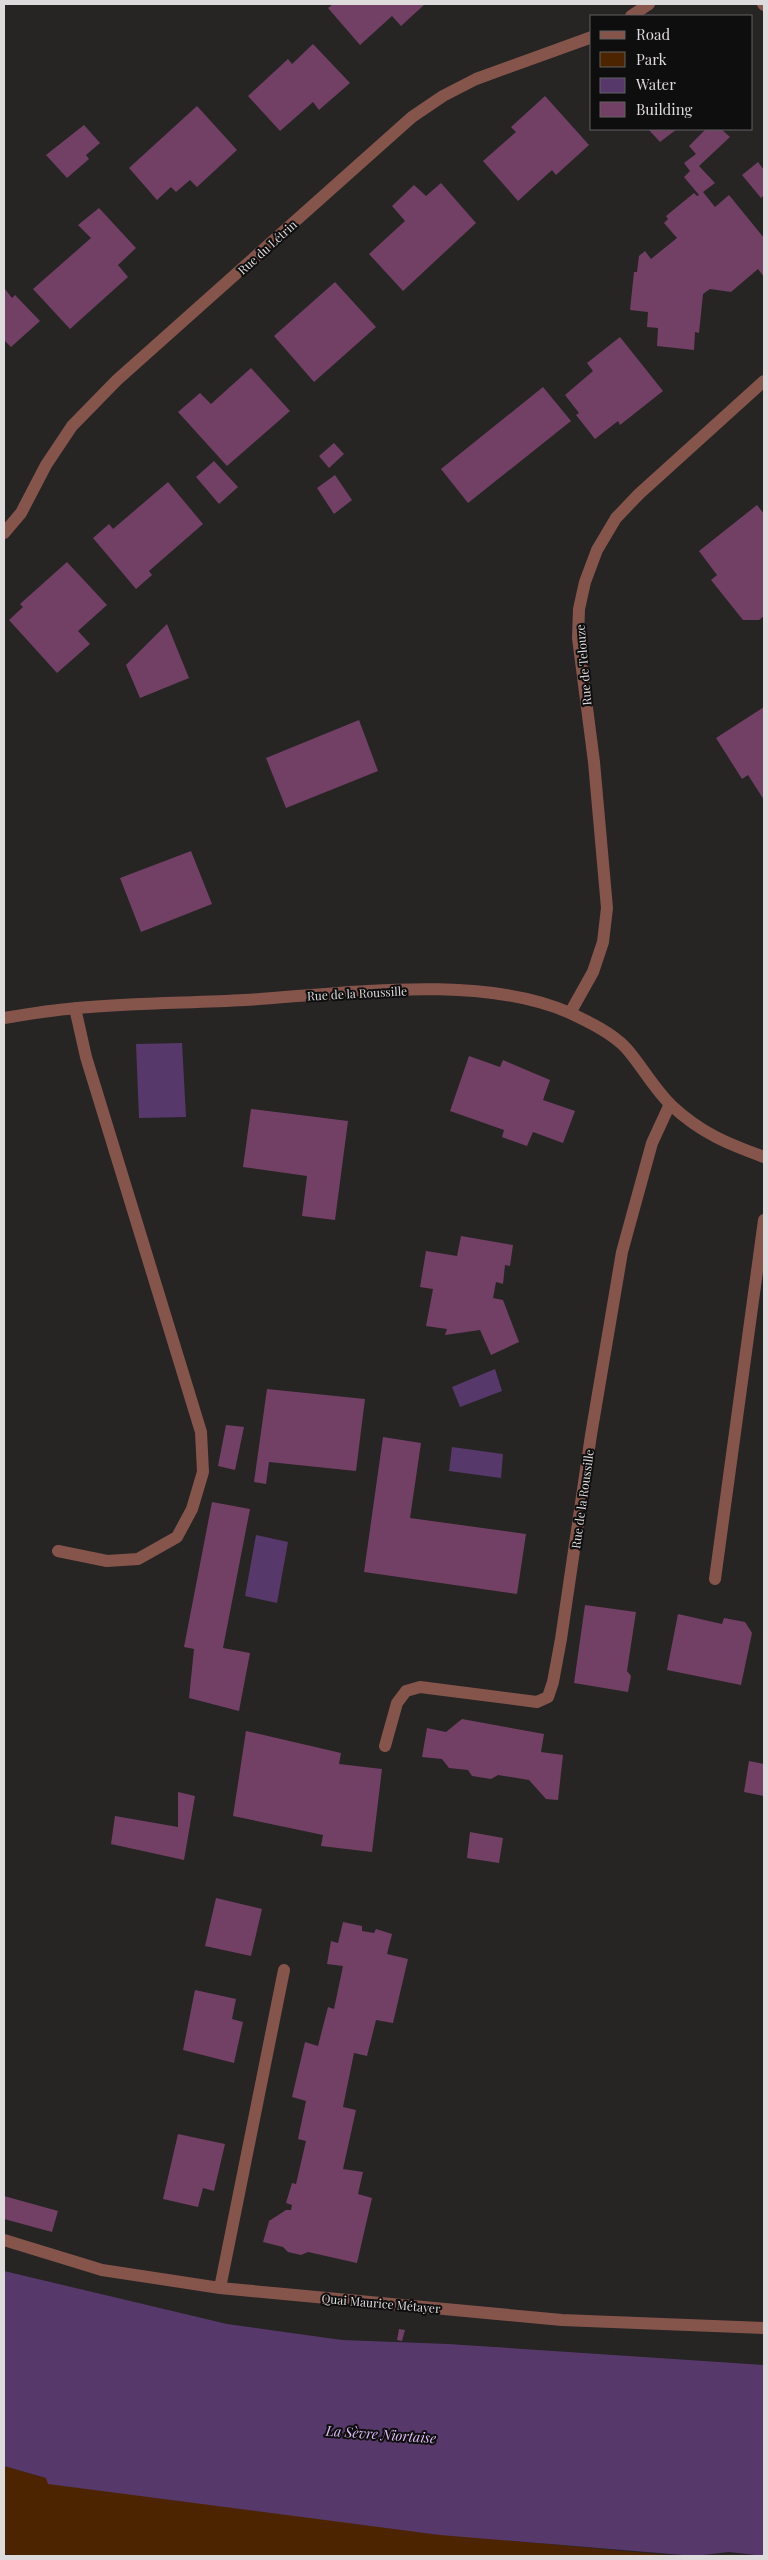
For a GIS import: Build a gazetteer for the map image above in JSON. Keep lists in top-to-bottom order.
{
  "streets": {
    "street": [
      "Rue du Létrin",
      "Rue de Telouze",
      "Rue de la Roussille",
      "Quai Maurice Métayer"
    ]
  },
  "crossings": [
    ["Rue de Telouze", "Rue de la Roussille"]
  ],
  "water": ["La Sèvre Niortaise"],
  "legend": [
    "Road",
    "Park",
    "Water",
    "Building"
  ]
}
